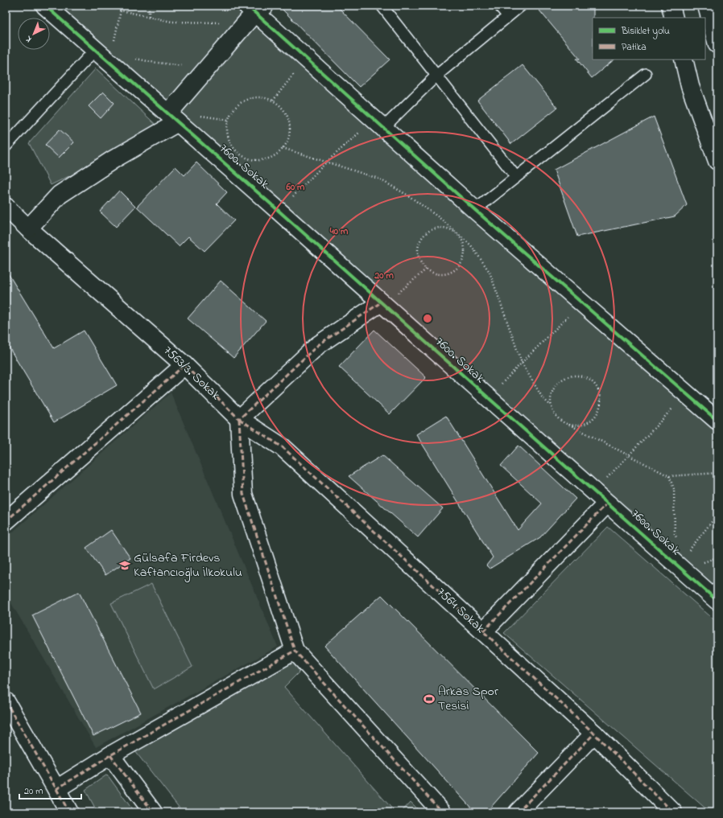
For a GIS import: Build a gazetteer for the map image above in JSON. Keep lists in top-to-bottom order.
{
  "streets": {
    "street": ["7600. Sokak", "7563/3. Sokak", "7564 Sokak"]
  },
  "crossings": [
    ["7563/3. Sokak", "7564 Sokak"]
  ],
  "places": {
    "school or university": ["Gülsafa Firdevs Kaftancıoğlu İlkokulu"],
    "sports": ["Arkas Spor Tesisi"]
  },
  "legend": ["Bisiklet yolu", "Patika"],
  "scale_bar": "20 m",
  "north": "bottom left",
  "rings": ["60 m", "40 m", "20 m"]
}
